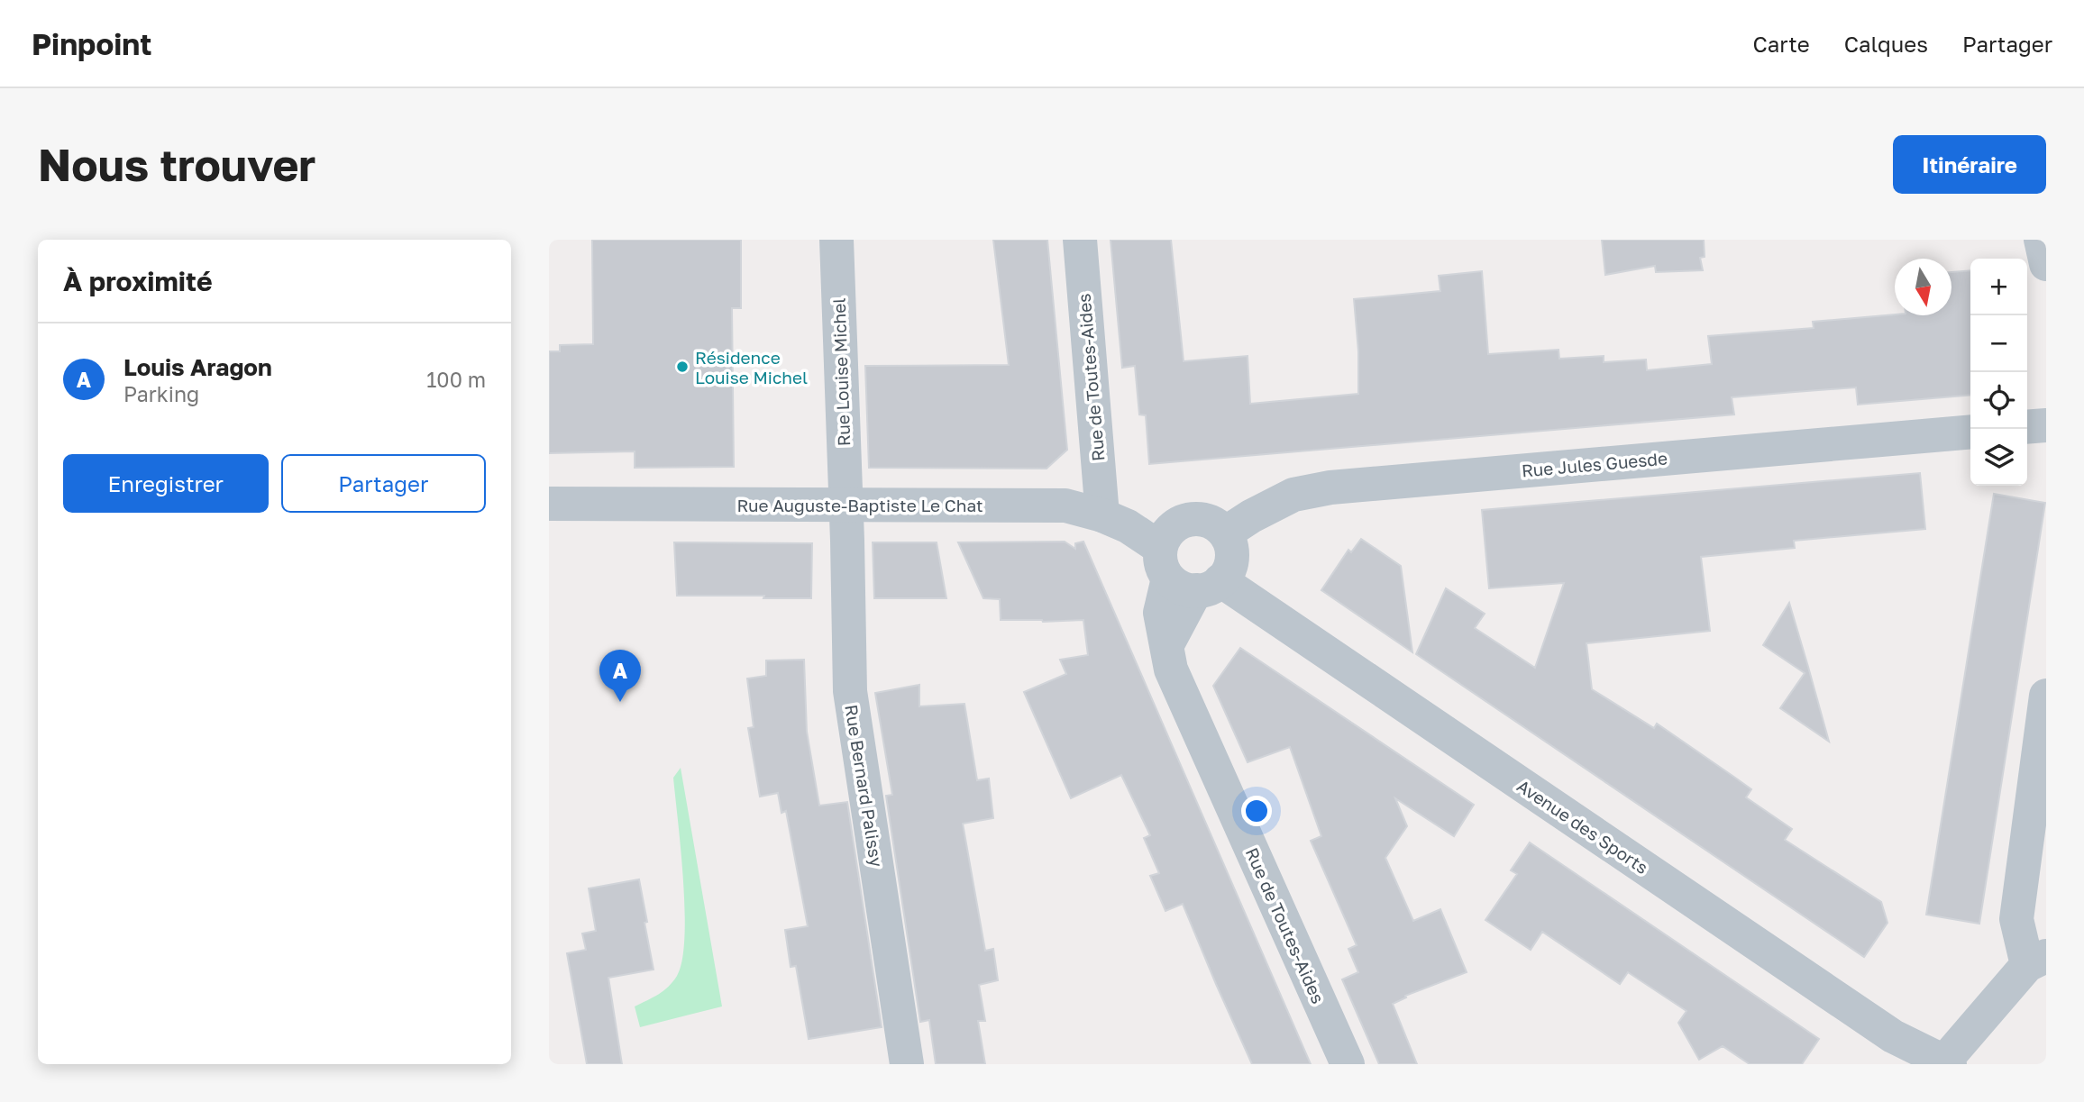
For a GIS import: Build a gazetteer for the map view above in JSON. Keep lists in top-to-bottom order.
{
  "streets": {
    "street": [
      "Rue Louise Michel",
      "Rue de Toutes-Aides",
      "Rue Jules Guesde",
      "Rue Auguste-Baptiste Le Chat",
      "Rue Bernard Palissy",
      "Avenue des Sports"
    ]
  },
  "crossings": [
    ["Rue Louise Michel", "Rue Auguste-Baptiste Le Chat"],
    ["Rue Louise Michel", "Rue Bernard Palissy"],
    ["Rue de Toutes-Aides", "Rue Jules Guesde"],
    ["Rue de Toutes-Aides", "Rue Auguste-Baptiste Le Chat"],
    ["Rue de Toutes-Aides", "Avenue des Sports"],
    ["Rue Jules Guesde", "Rue Auguste-Baptiste Le Chat"],
    ["Rue Jules Guesde", "Avenue des Sports"],
    ["Rue Auguste-Baptiste Le Chat", "Rue Bernard Palissy"],
    ["Rue Auguste-Baptiste Le Chat", "Avenue des Sports"]
  ],
  "places": ["Résidence Louise Michel"],
  "north": "bottom",
  "page": {
    "header": "Pinpoint",
    "nav": ["Carte", "Calques", "Partager"],
    "buttons": [
      "Itinéraire",
      ["Enregistrer", "Partager"]
    ],
    "title": "Nous trouver",
    "heading": "À proximité",
    "map_buttons": ["+", "−"],
    "list": [
      {
        "mark": "A",
        "name": "Louis Aragon",
        "note": "Parking",
        "value": "100 m"
      }
    ],
    "pins": "A"
  }
}
